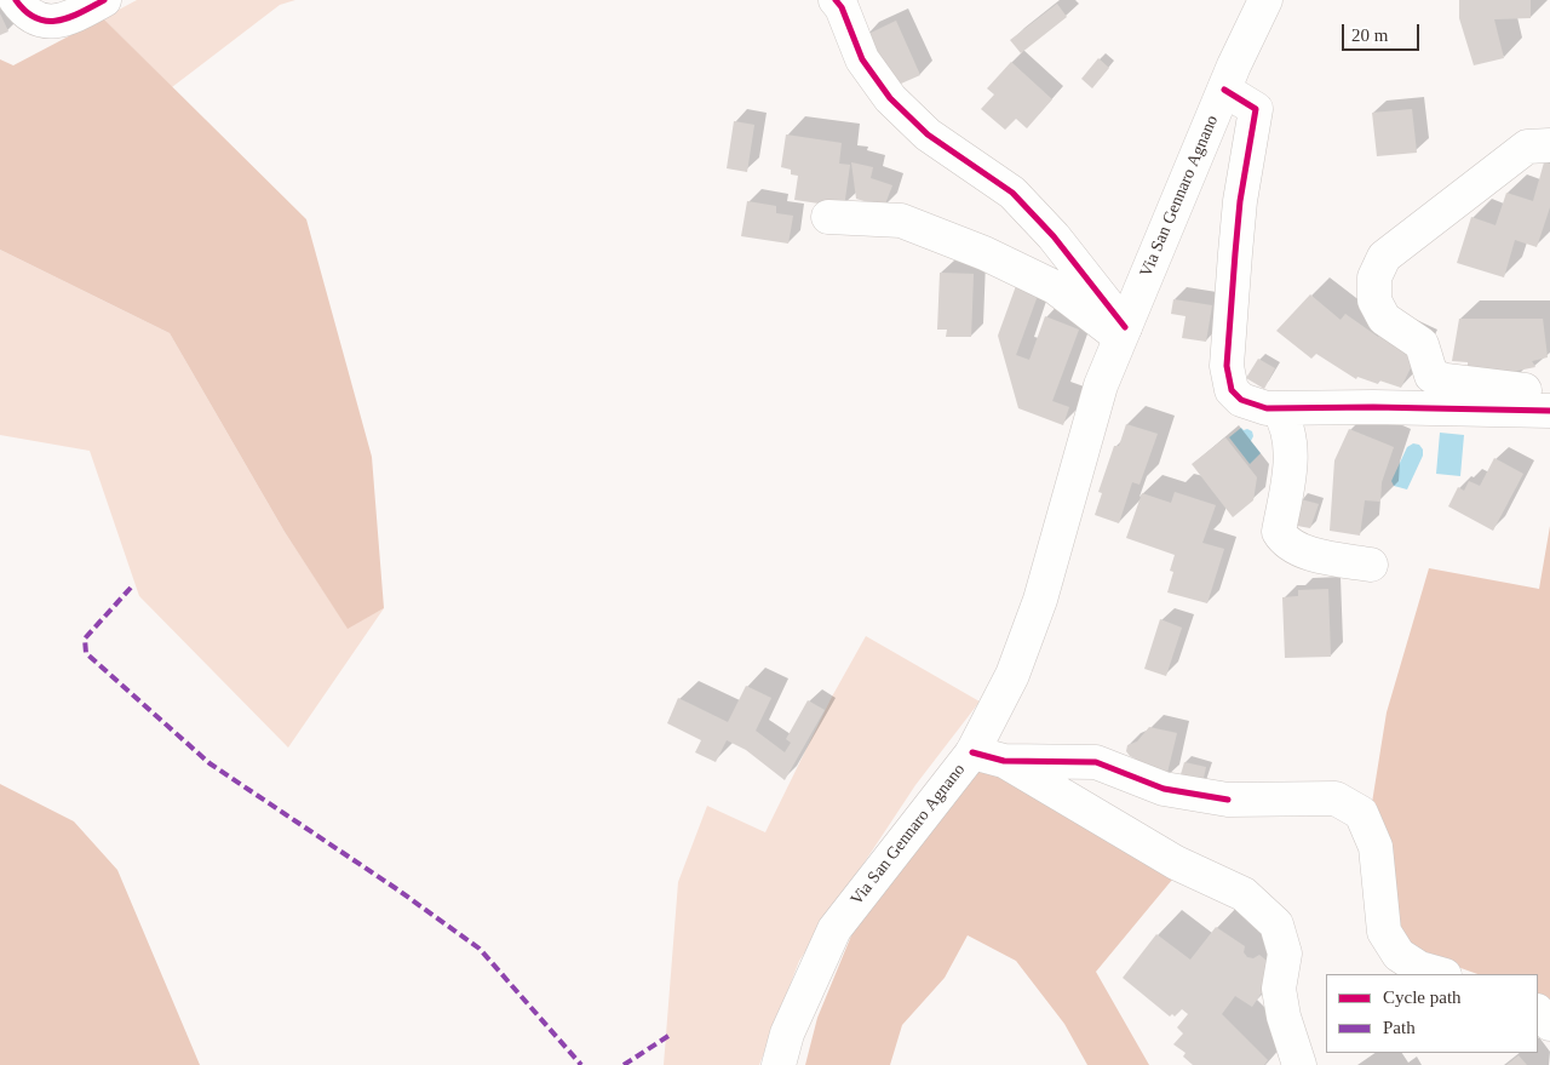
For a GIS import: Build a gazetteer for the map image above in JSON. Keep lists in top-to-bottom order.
{
  "streets": {
    "street": ["Via San Gennaro Agnano"]
  },
  "legend": ["Cycle path", "Path"],
  "scale_bar": "20 m"
}
